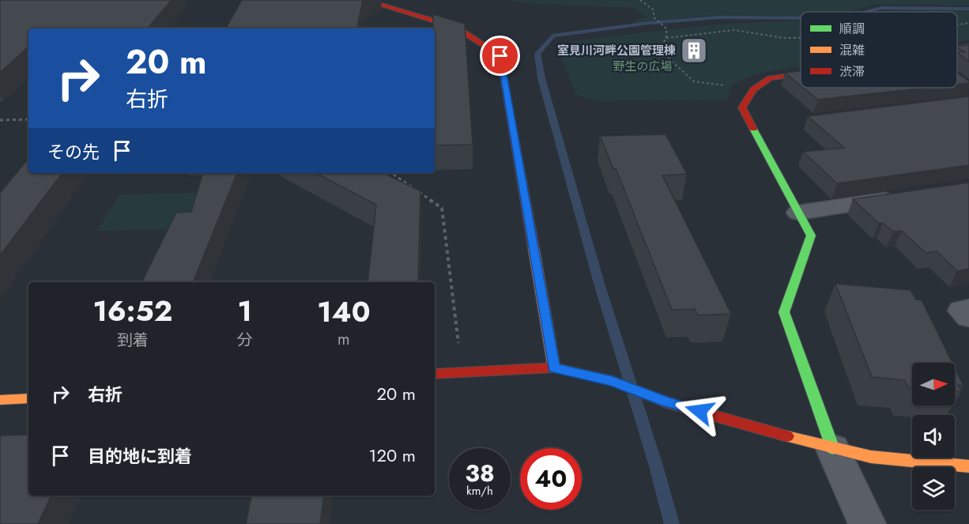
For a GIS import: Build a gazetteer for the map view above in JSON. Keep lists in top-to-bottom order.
{
  "parks": ["野生の広場"],
  "places": {
    "building": ["室見川河畔公園管理棟"]
  },
  "legend": ["順調", "混雑", "渋滞"],
  "north": "right",
  "page": {
    "turn": ["20 m", "右折"],
    "then": "その先",
    "eta": [
      "16:52",
      "到着",
      "1",
      "分",
      "140",
      "m"
    ],
    "list": [
      {
        "name": "右折",
        "value": "20 m"
      },
      {
        "name": "目的地に到着",
        "value": "120 m"
      }
    ],
    "speed": "38 km/h",
    "limit": "40"
  }
}
